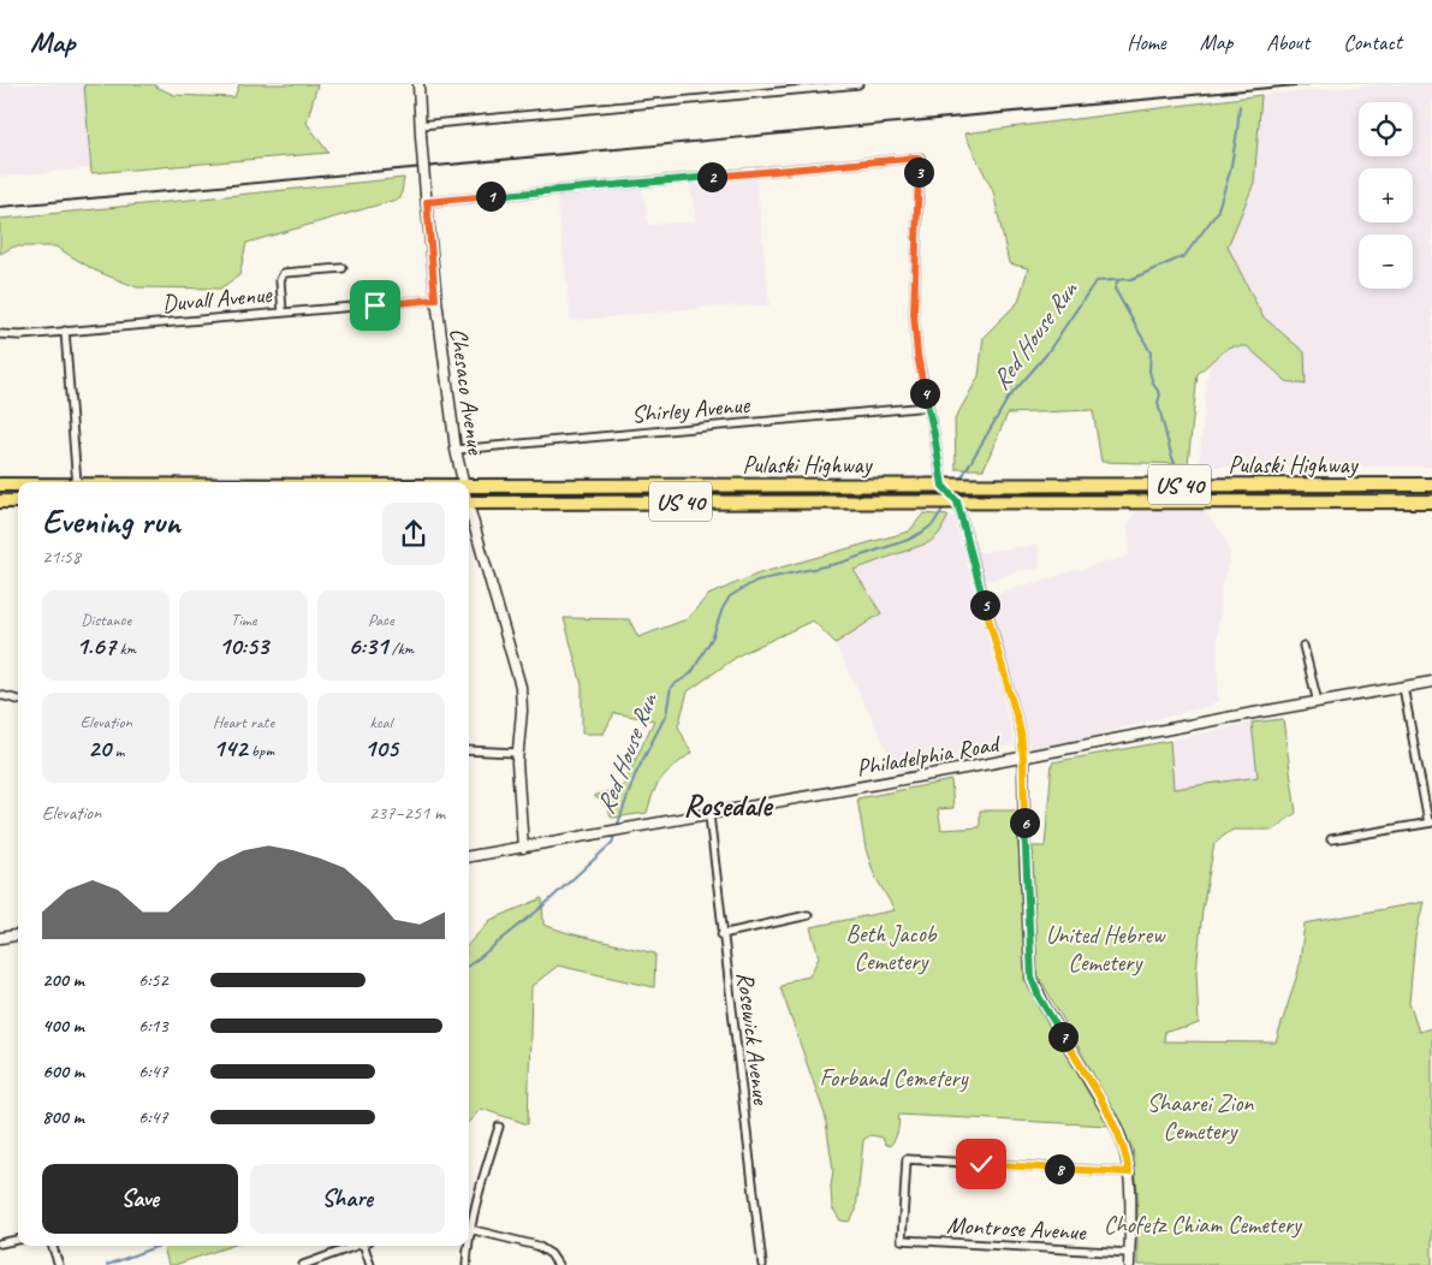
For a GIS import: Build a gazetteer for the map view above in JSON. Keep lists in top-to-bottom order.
{
  "streets": {
    "highway": ["Pulaski Highway", "US 40"],
    "street": [
      "Duvall Avenue",
      "Chesaco Avenue",
      "Shirley Avenue",
      "Philadelphia Road",
      "Rosewick Avenue",
      "Montrose Avenue"
    ]
  },
  "crossings": [
    ["Duvall Avenue", "Chesaco Avenue"],
    ["Chesaco Avenue", "Shirley Avenue"],
    ["Chesaco Avenue", "Philadelphia Road"],
    ["Philadelphia Road", "Rosewick Avenue"]
  ],
  "districts": ["Rosedale"],
  "water": ["Red House Run"],
  "parks": [
    "Beth Jacob Cemetery",
    "United Hebrew Cemetery",
    "Forband Cemetery",
    "Shaarei Zion Cemetery",
    "Chofetz Chiam Cemetery"
  ],
  "page": {
    "header": "Map",
    "nav": [
      "Home",
      "Map",
      "About",
      "Contact"
    ],
    "map_buttons": ["+", "−"],
    "pins": [
      "3",
      "2",
      "1",
      "4",
      "5",
      "6",
      "7",
      "8"
    ],
    "heading": ["Evening run", "21:58"],
    "stats": [
      ["Distance", "1.67 km"],
      ["Time", "10:53"],
      ["Pace", "6:31 /km"],
      ["Elevation", "20 m"],
      ["Heart rate", "142 bpm"],
      ["kcal", "105"]
    ],
    "chart": ["Elevation", "237–251 m"],
    "list": [
      {
        "name": "200 m",
        "note": "6:52"
      },
      {
        "name": "400 m",
        "note": "6:13"
      },
      {
        "name": "600 m",
        "note": "6:47"
      },
      {
        "name": "800 m",
        "note": "6:47"
      }
    ],
    "buttons": ["Save", "Share"]
  }
}
